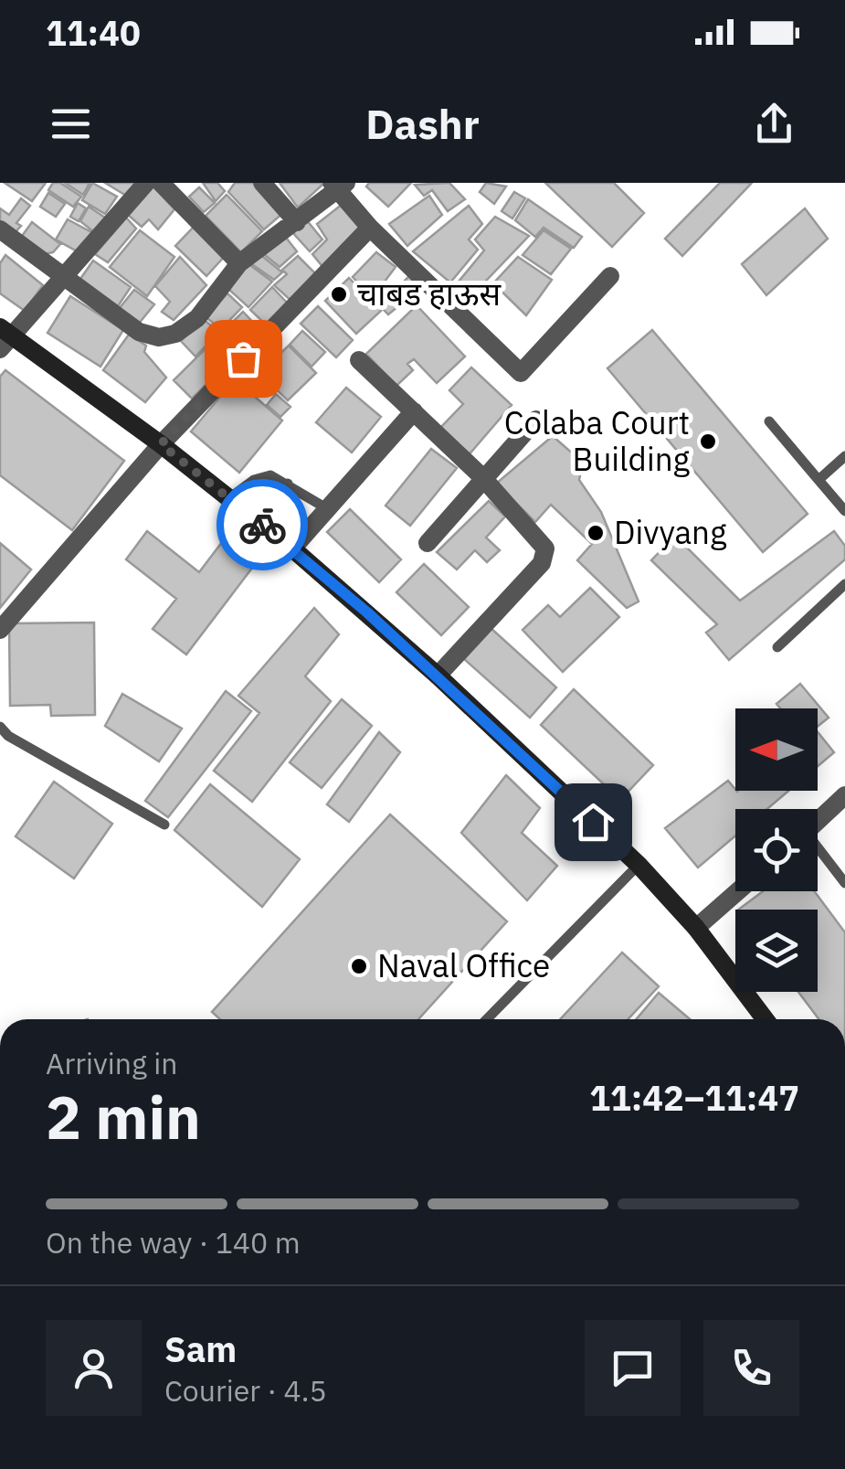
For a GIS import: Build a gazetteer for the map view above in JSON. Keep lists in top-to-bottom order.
{
  "places": [
    "चाबड हाऊस",
    "Colaba Court Building",
    "Divyang",
    "Naval Office"
  ],
  "north": "left",
  "page": {
    "status": "11:40",
    "header": "Dashr",
    "heading": ["2 min", "Arriving in", "11:42–11:47"],
    "panel": ["Sam", "Courier · 4.5"],
    "bar": "On the way · 140 m"
  }
}
